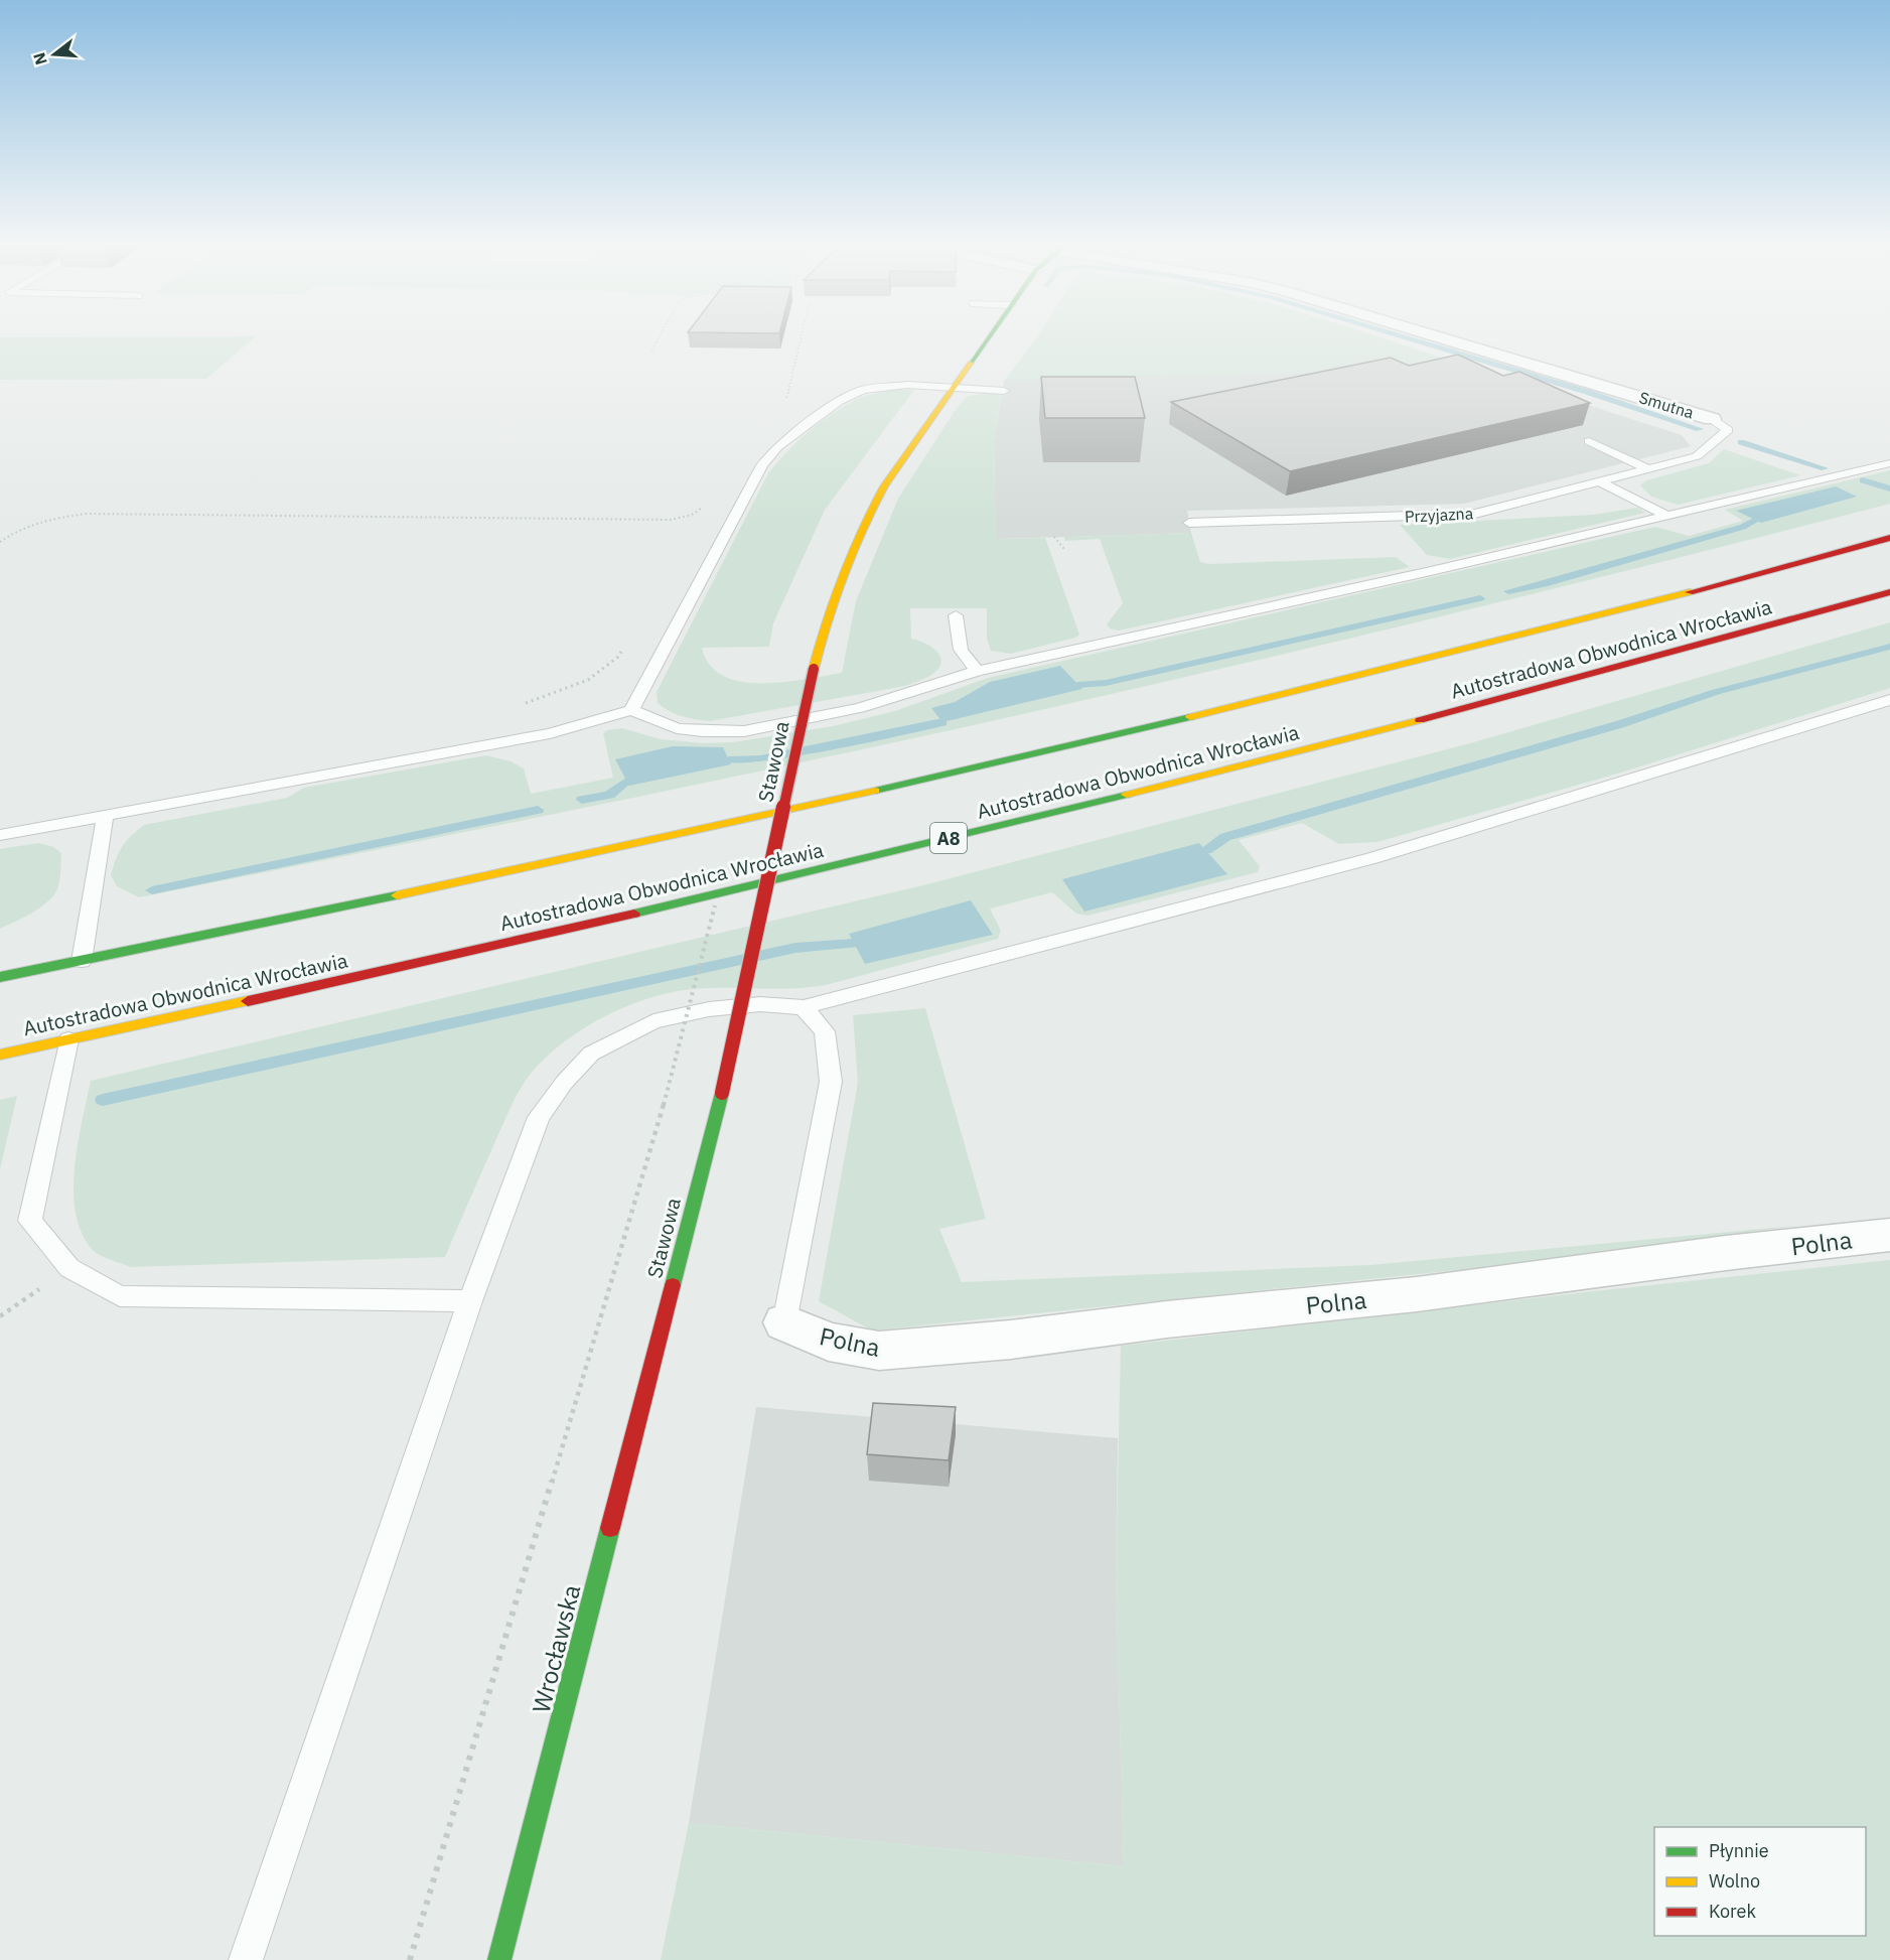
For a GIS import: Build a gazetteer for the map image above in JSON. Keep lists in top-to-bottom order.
{
  "streets": {
    "main road": [
      "Autostradowa Obwodnica Wrocławia",
      "Stawowa",
      "A8",
      "Wrocławska"
    ],
    "street": ["Smutna", "Polna"],
    "lane": ["Przyjazna"]
  },
  "crossings": [
    ["Smutna", "Przyjazna"],
    ["Stawowa", "Wrocławska"]
  ],
  "legend": ["Płynnie", "Wolno", "Korek"],
  "north": "left"
}
